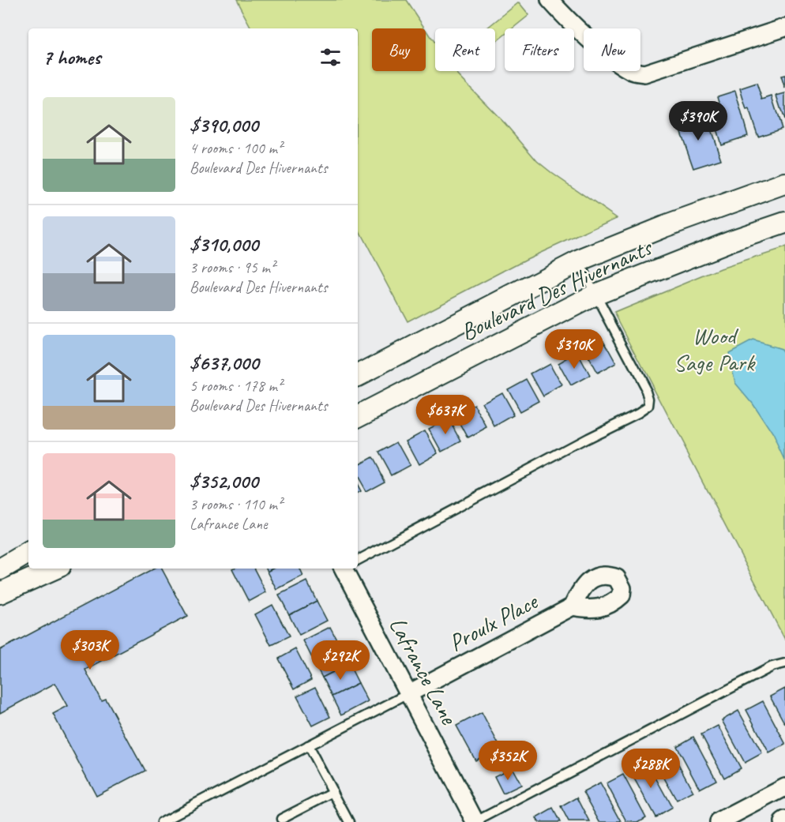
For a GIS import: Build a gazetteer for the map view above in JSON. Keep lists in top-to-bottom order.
{
  "streets": {
    "street": ["Boulevard Des Hivernants", "Proulx Place", "Lafrance Lane"]
  },
  "crossings": [
    ["Proulx Place", "Lafrance Lane"]
  ],
  "parks": ["Wood Sage Park"],
  "page": {
    "chip": [
      "Buy",
      "Rent",
      "Filters",
      "New"
    ],
    "heading": "7 homes",
    "list": [
      {
        "name": "$390,000",
        "note": "4 rooms · 100 m² · Boulevard Des Hivernants"
      },
      {
        "name": "$310,000",
        "note": "3 rooms · 95 m² · Boulevard Des Hivernants"
      },
      {
        "name": "$637,000",
        "note": "5 rooms · 178 m² · Boulevard Des Hivernants"
      },
      {
        "name": "$352,000",
        "note": "3 rooms · 110 m² · Lafrance Lane"
      }
    ],
    "price": [
      "$390K",
      "$310K",
      "$637K",
      "$303K",
      "$292K",
      "$352K",
      "$288K"
    ]
  }
}
